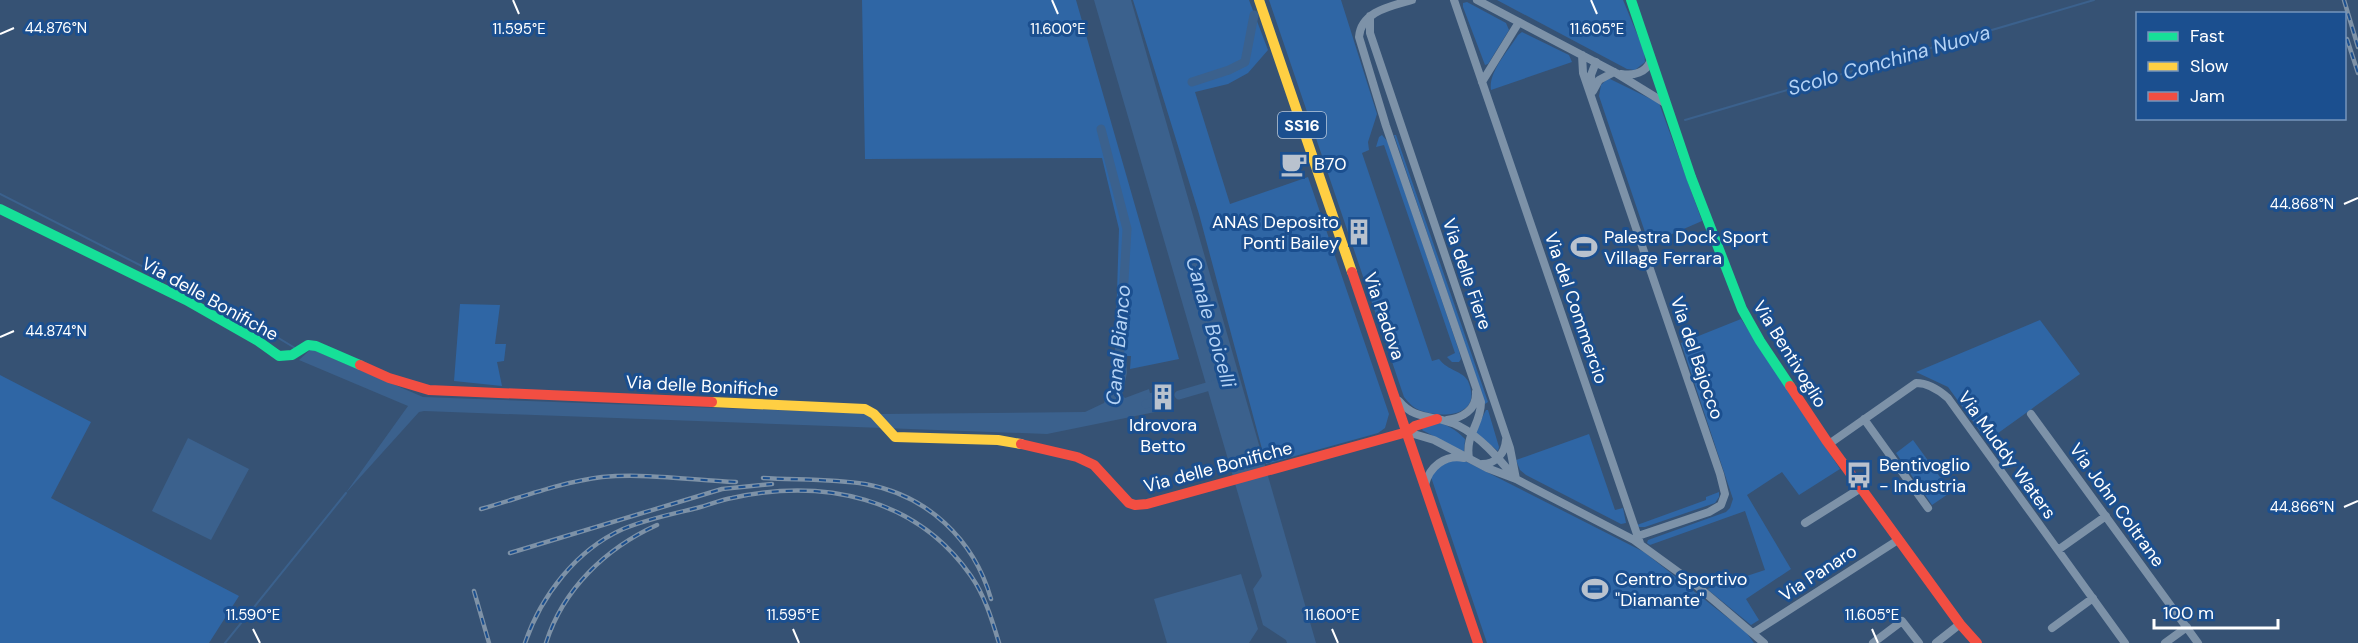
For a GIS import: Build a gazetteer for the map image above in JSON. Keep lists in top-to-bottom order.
{
  "streets": {
    "street": [
      "SS16",
      "Via delle Fiere",
      "Via delle Bonifiche",
      "Via del Commercio",
      "Via Padova",
      "Via Bentivoglio",
      "Via del Bajocco",
      "Via Muddy Waters",
      "Via John Coltrane",
      "Via Panaro"
    ]
  },
  "crossings": [
    ["Via delle Bonifiche", "Via Padova"],
    ["Via del Commercio", "Via del Bajocco"],
    ["Via Bentivoglio", "Via Muddy Waters"],
    ["Via Bentivoglio", "Via Panaro"]
  ],
  "water": ["Scolo Conchina Nuova", "Canale Boicelli", "Canal Bianco"],
  "places": {
    "cafe": ["B70"],
    "building": ["ANAS Deposito Ponti Bailey", "Idrovora Betto"],
    "sports": ["Palestra Dock Sport Village Ferrara", "Centro Sportivo \"Diamante\""],
    "bus stop": ["Bentivoglio - Industria"]
  },
  "legend": ["Fast", "Slow", "Jam"],
  "scale_bar": "100 m",
  "coordinates": [
    "44.876°N",
    "11.595°E",
    "11.600°E",
    "11.605°E",
    "44.868°N",
    "44.874°N",
    "44.866°N",
    "11.590°E"
  ]
}
